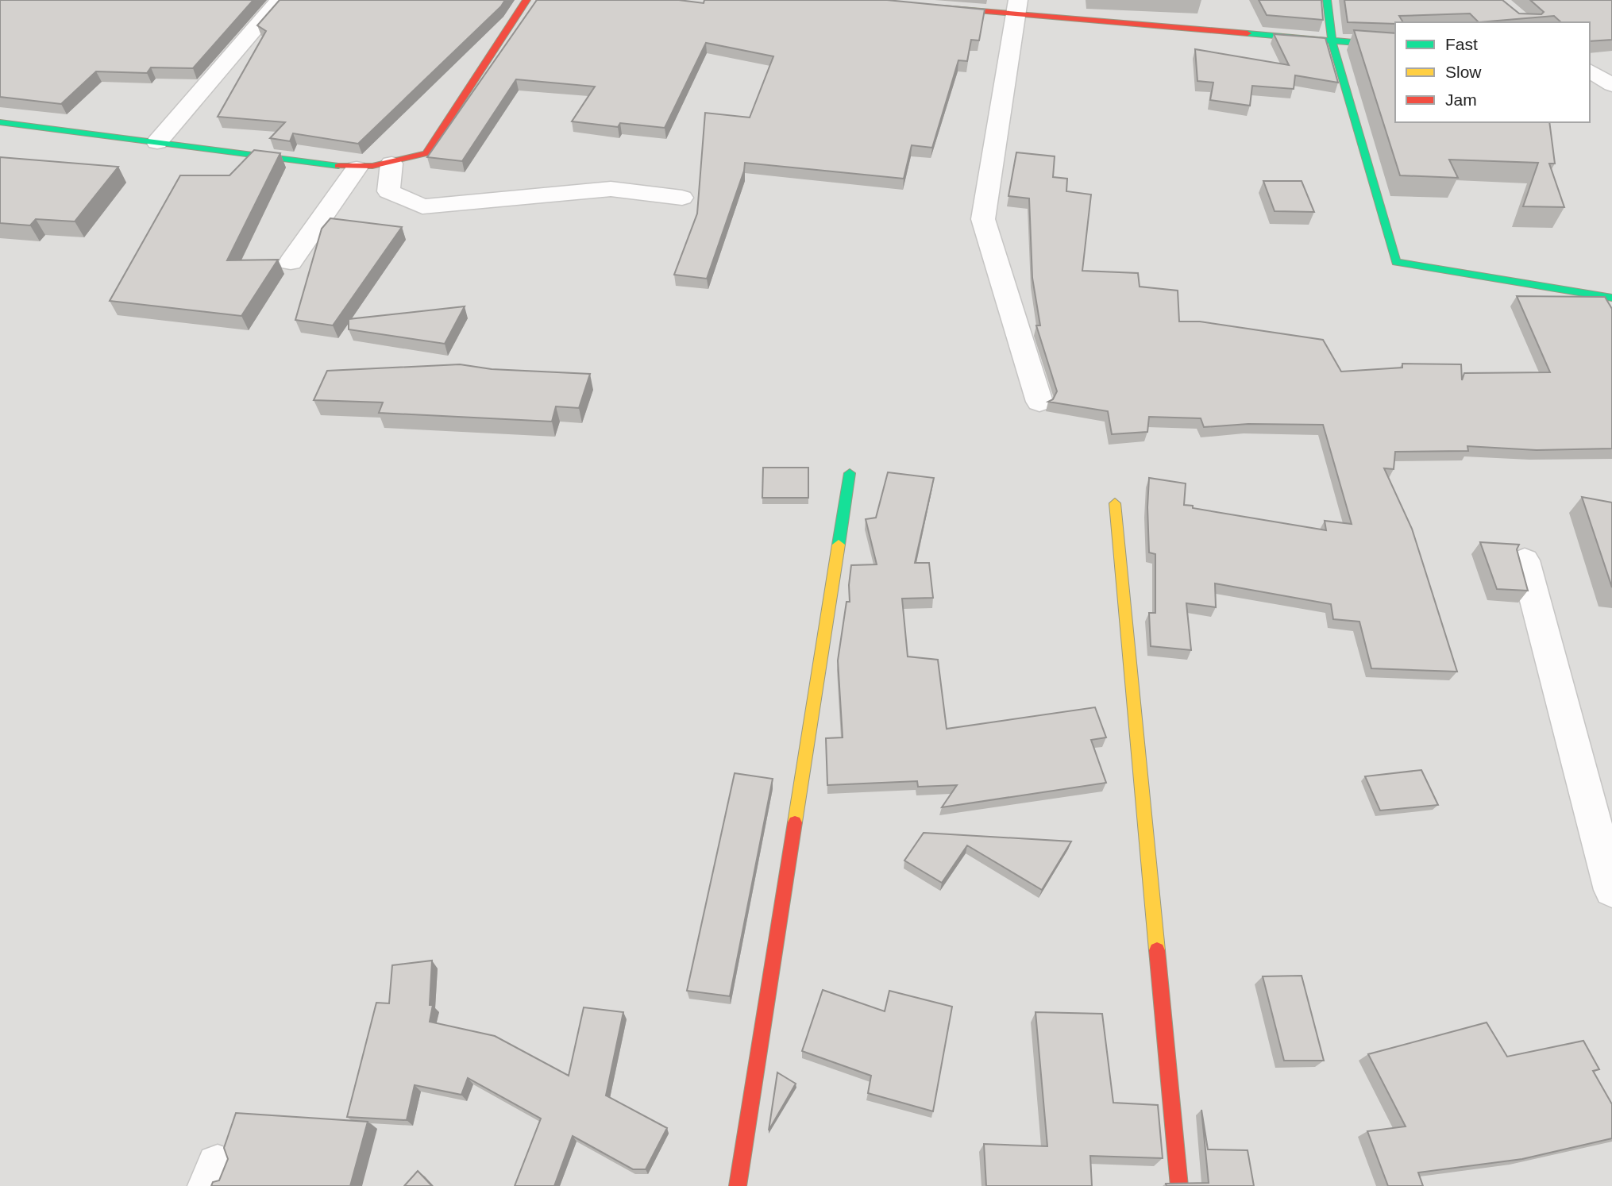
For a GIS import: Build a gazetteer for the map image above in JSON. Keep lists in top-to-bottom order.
{
  "legend": ["Fast", "Slow", "Jam"]
}
